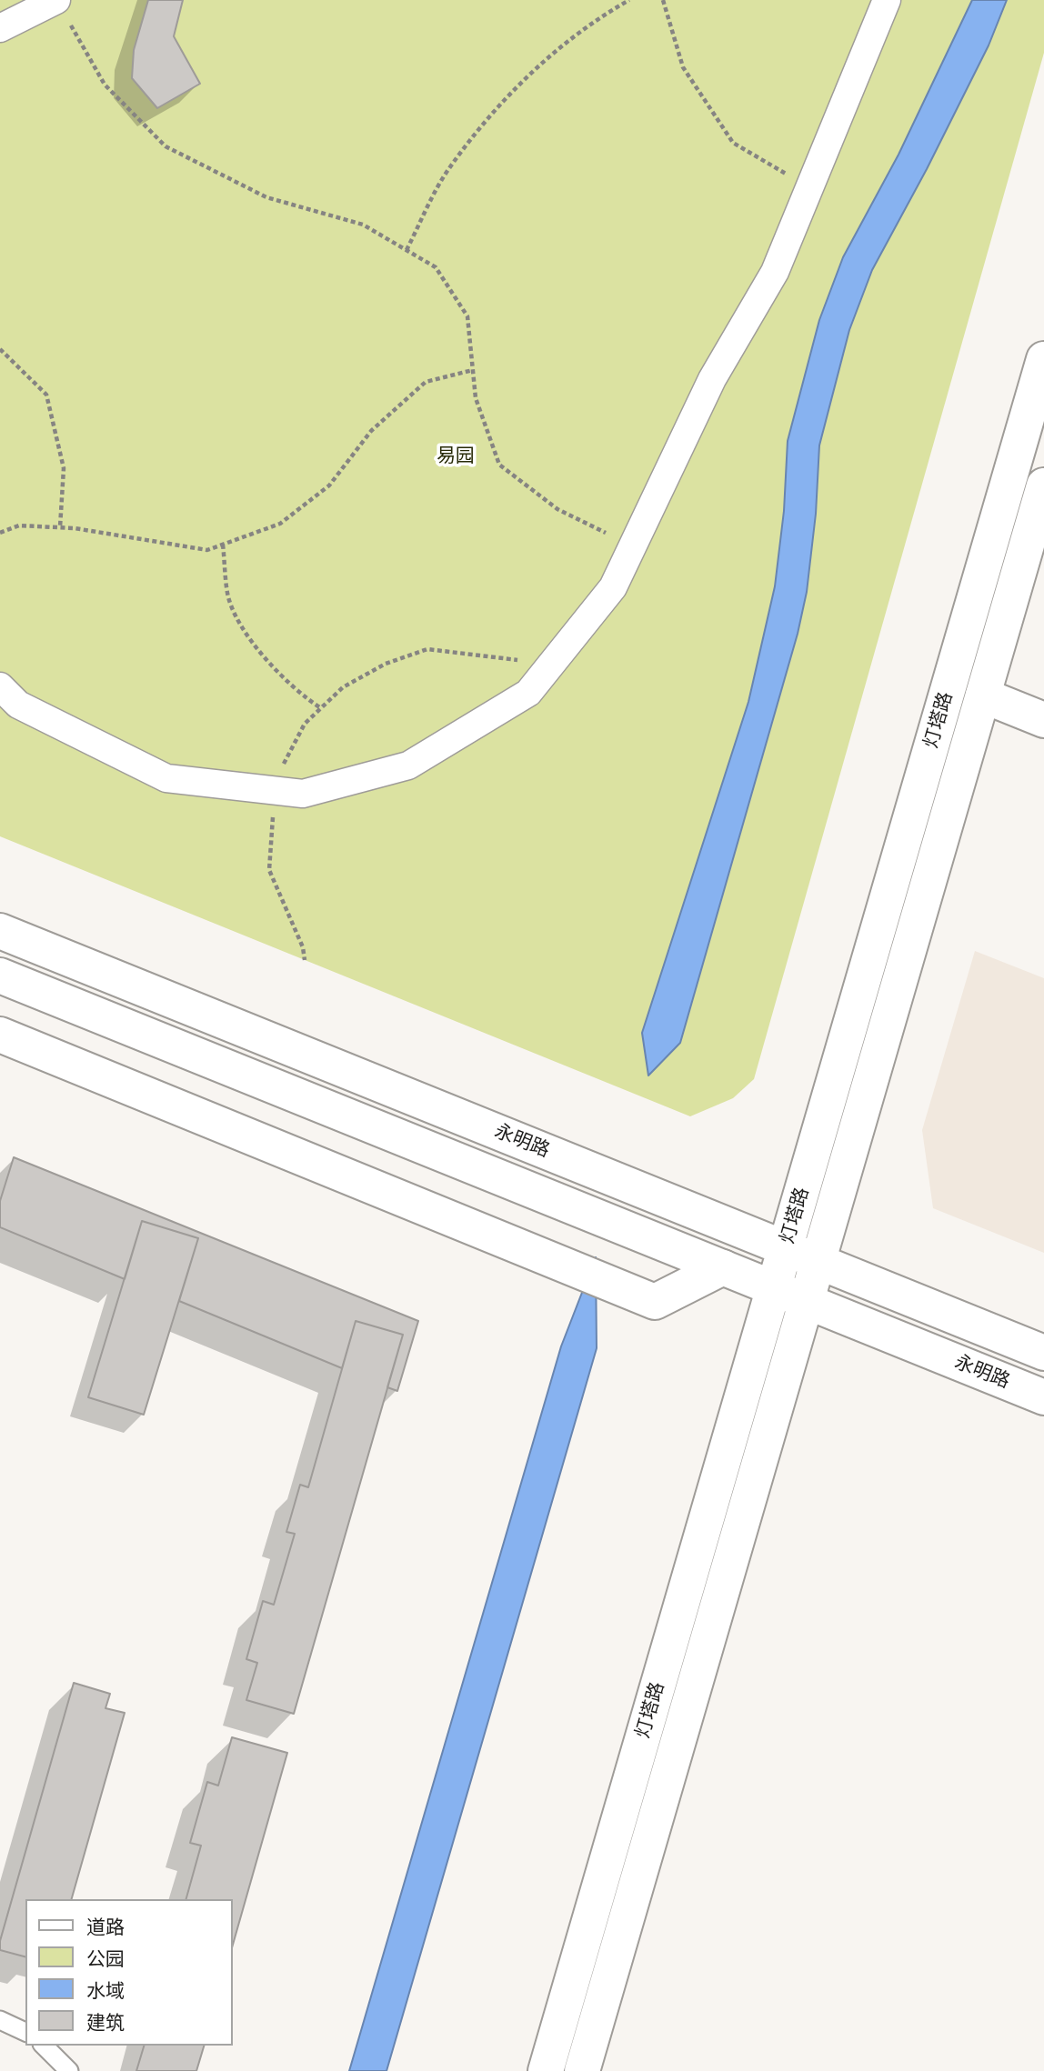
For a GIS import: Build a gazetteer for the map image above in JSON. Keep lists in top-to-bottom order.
{
  "streets": {
    "street": ["灯塔路", "永明路"]
  },
  "crossings": [
    ["灯塔路", "永明路"]
  ],
  "parks": ["易园"],
  "legend": [
    "道路",
    "公园",
    "水域",
    "建筑"
  ]
}
